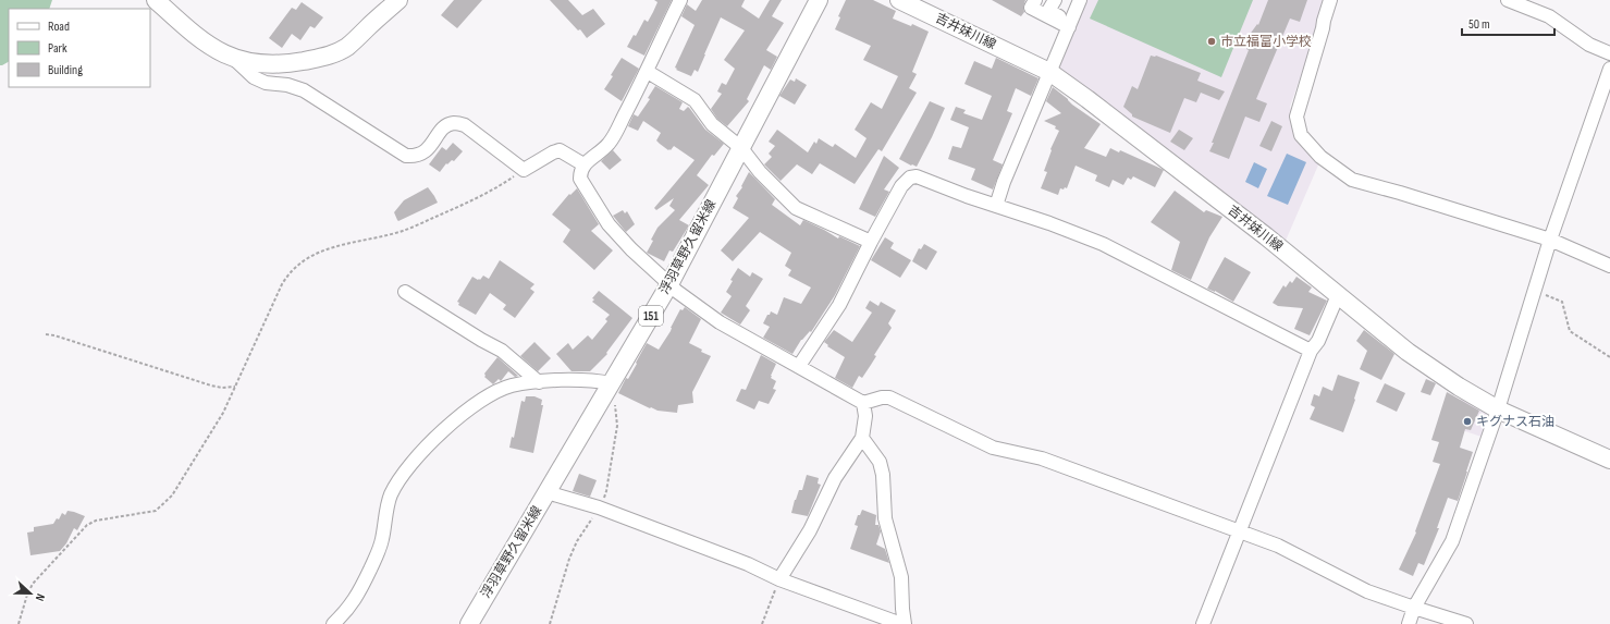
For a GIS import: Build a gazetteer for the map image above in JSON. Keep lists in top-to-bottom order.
{
  "streets": {
    "main road": ["吉井妹川線", "浮羽草野久留米線", "151"]
  },
  "places": ["市立福富小学校", "キグナス石油"],
  "legend": ["Road", "Park", "Building"],
  "scale_bar": "50 m",
  "north": "right"
}
